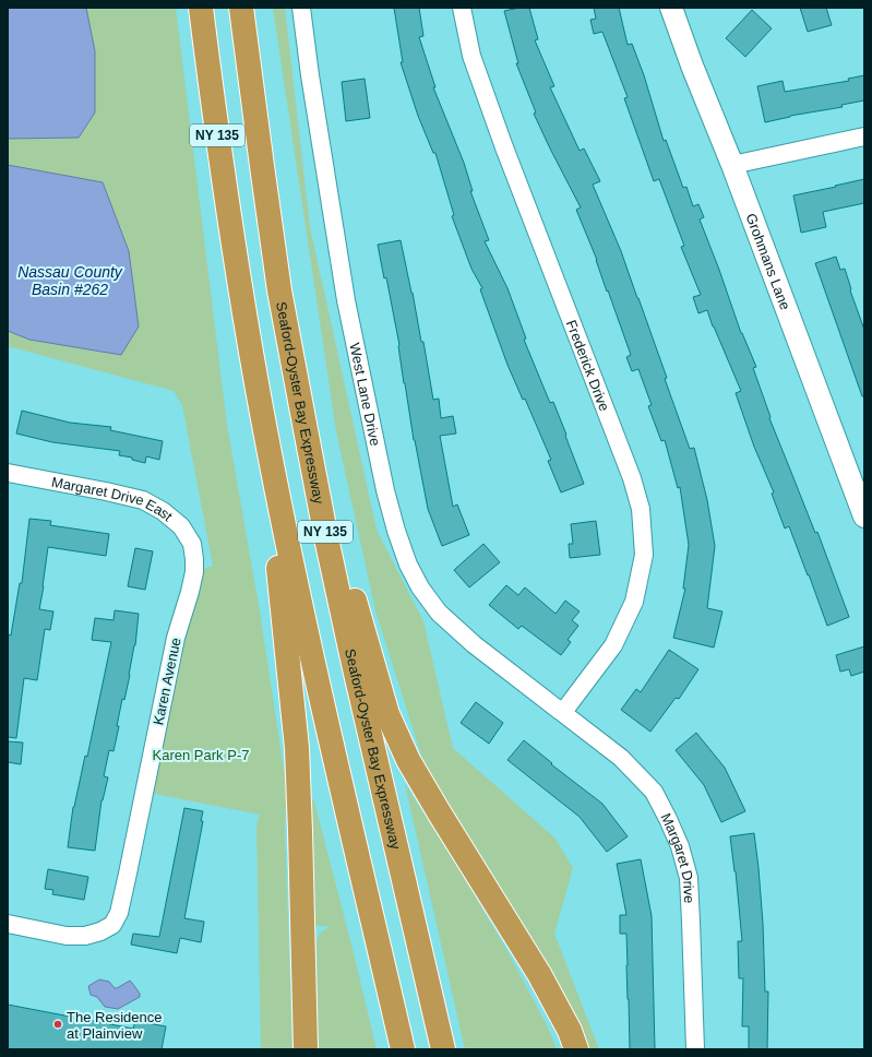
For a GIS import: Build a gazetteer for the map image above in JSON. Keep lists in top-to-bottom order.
{
  "streets": {
    "highway": ["NY 135", "Seaford-Oyster Bay Expressway"],
    "street": [
      "Grohmans Lane",
      "Frederick Drive",
      "West Lane Drive",
      "Margaret Drive East",
      "Karen Avenue",
      "Margaret Drive"
    ]
  },
  "crossings": [
    ["Frederick Drive", "West Lane Drive"],
    ["Frederick Drive", "Margaret Drive"],
    ["West Lane Drive", "Margaret Drive"],
    ["Margaret Drive East", "Karen Avenue"]
  ],
  "water": ["Nassau County Basin #262"],
  "parks": ["Karen Park P-7"],
  "places": ["The Residence at Plainview"]
}
